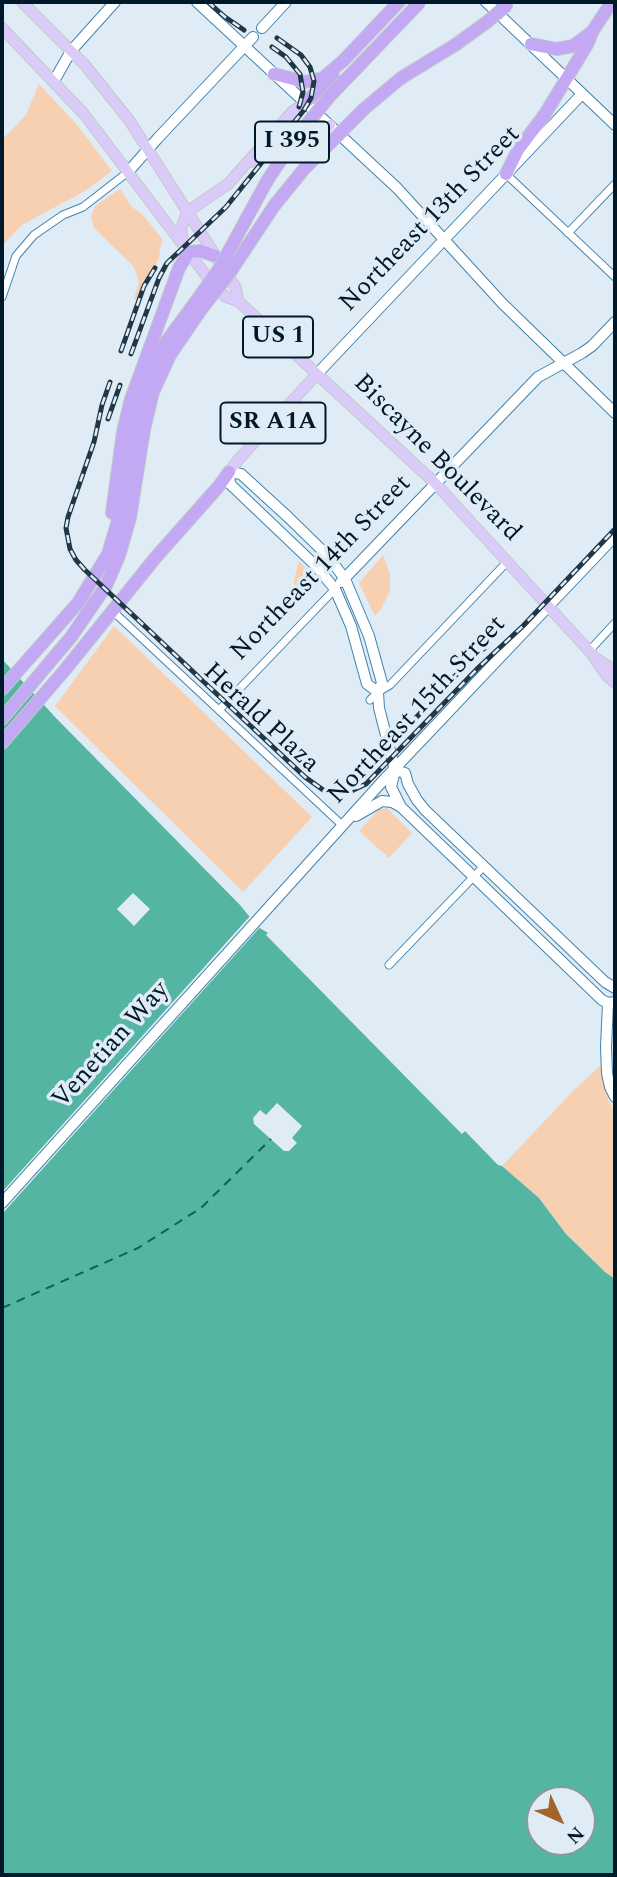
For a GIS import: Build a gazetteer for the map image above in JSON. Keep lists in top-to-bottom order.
{
  "streets": {
    "highway": ["I 395"],
    "main road": [
      "Northeast 13th Street",
      "US 1",
      "SR A1A",
      "Biscayne Boulevard"
    ],
    "street": [
      "Northeast 14th Street",
      "Northeast 15th Street",
      "Herald Plaza",
      "Venetian Way"
    ]
  },
  "crossings": [
    ["Northeast 13th Street", "Biscayne Boulevard"],
    ["Biscayne Boulevard", "Northeast 14th Street"],
    ["Biscayne Boulevard", "Northeast 15th Street"],
    ["Northeast 14th Street", "Herald Plaza"],
    ["Northeast 15th Street", "Herald Plaza"],
    ["Northeast 15th Street", "Venetian Way"]
  ],
  "north": "bottom right"
}
